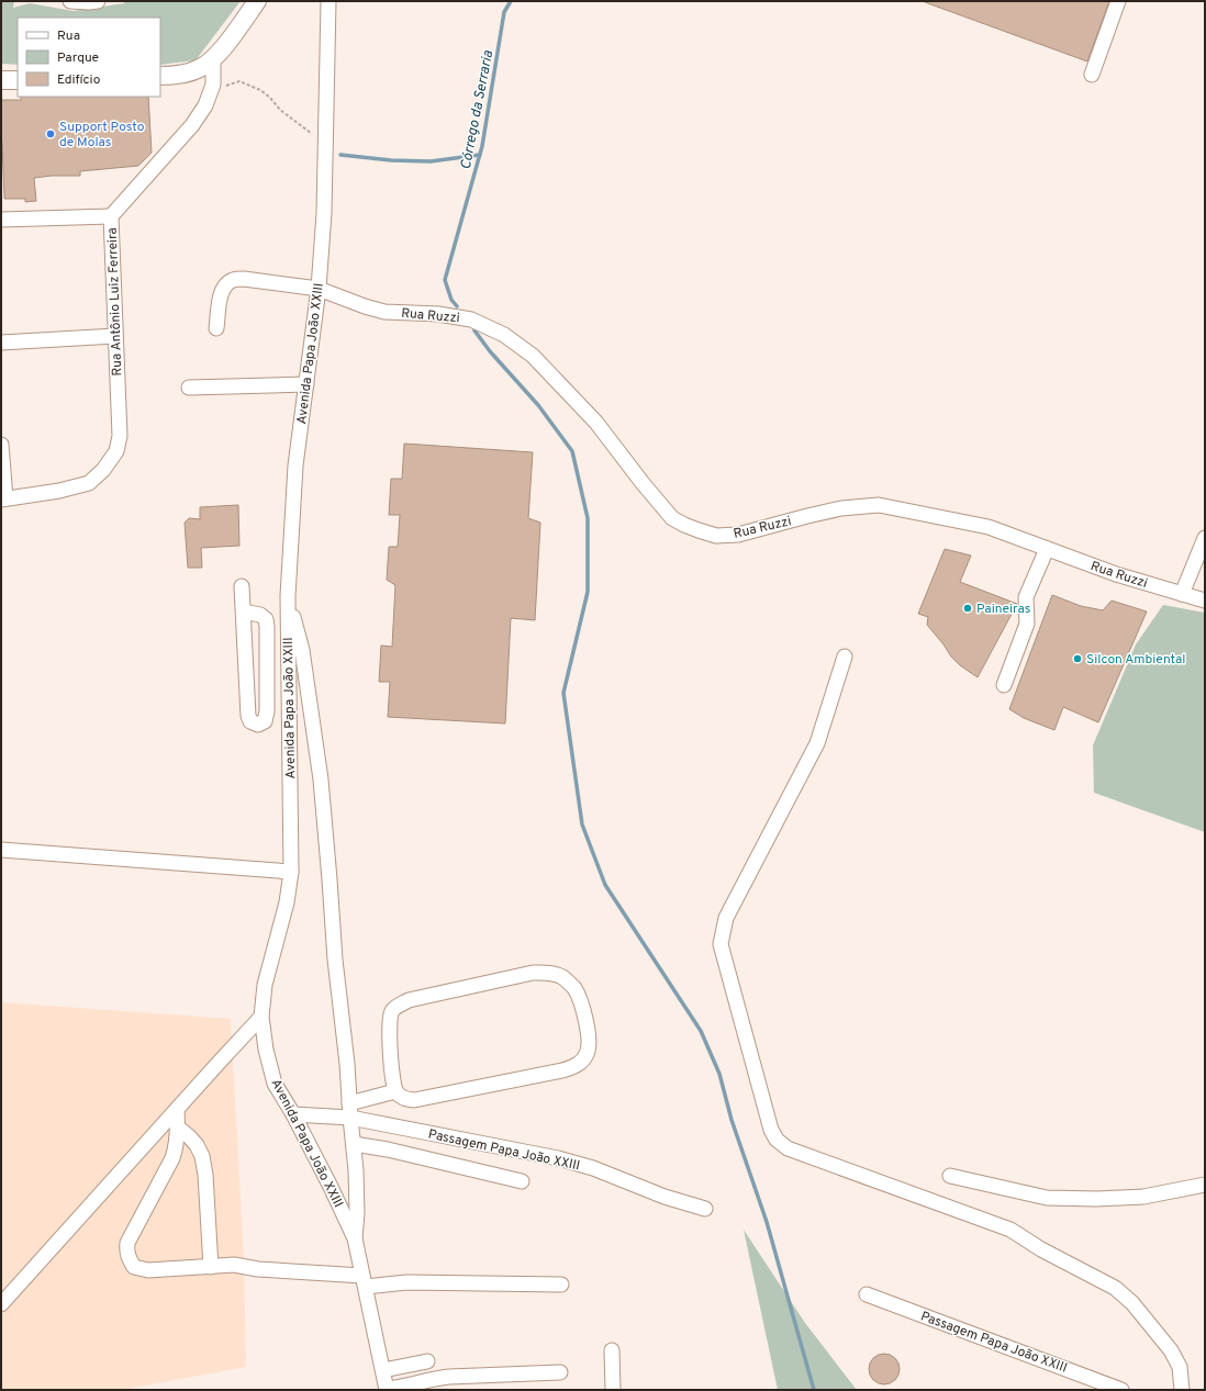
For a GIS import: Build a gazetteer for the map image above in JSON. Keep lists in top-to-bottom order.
{
  "streets": {
    "street": [
      "Rua Antônio Luiz Ferreira",
      "Rua Ruzzi",
      "Avenida Papa João XXIII",
      "Passagem Papa João XXIII"
    ]
  },
  "crossings": [
    ["Rua Ruzzi", "Avenida Papa João XXIII"]
  ],
  "water": ["Córrego da Serraria"],
  "places": ["Support Posto de Molas", "Paineiras", "Silcon Ambiental"],
  "legend": ["Rua", "Parque", "Edifício"]
}
